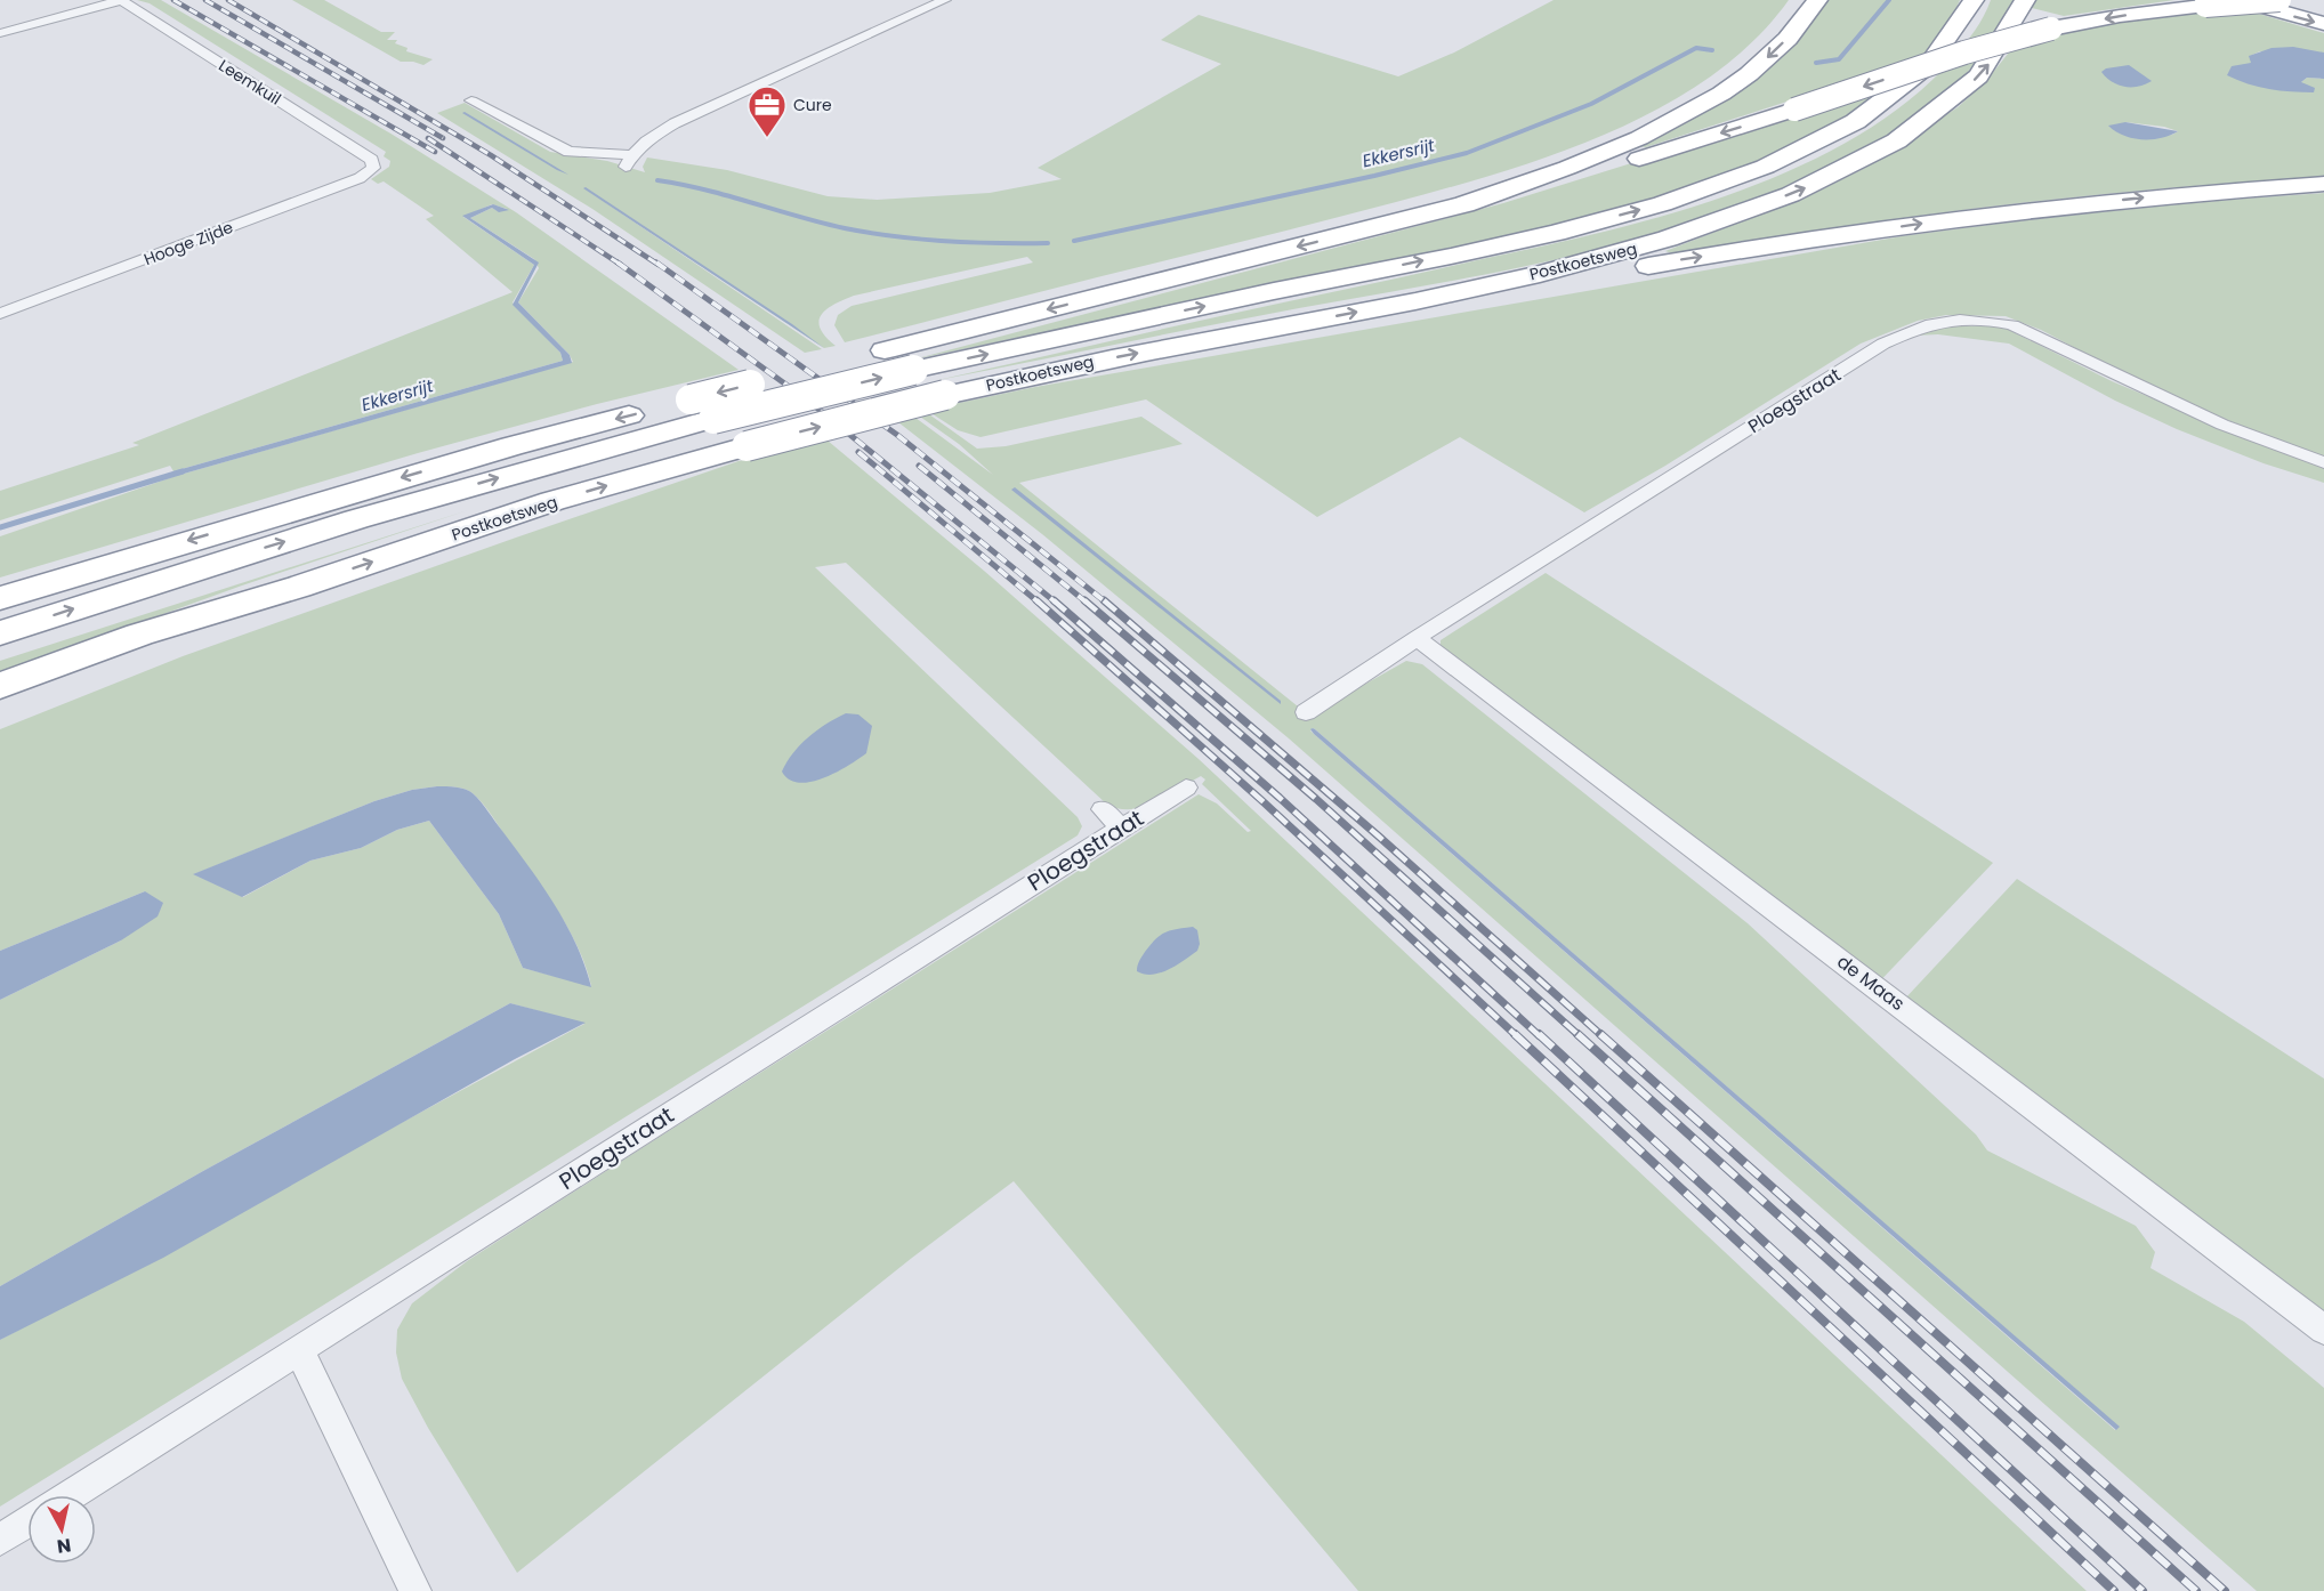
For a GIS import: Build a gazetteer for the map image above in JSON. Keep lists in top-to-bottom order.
{
  "streets": {
    "highway": ["Postkoetsweg"],
    "street": [
      "Leemkuil",
      "Hooge Zijde",
      "Ploegstraat",
      "de Maas"
    ]
  },
  "crossings": [
    ["Leemkuil", "Hooge Zijde"],
    ["Ploegstraat", "de Maas"]
  ],
  "water": ["Ekkersrijt"],
  "places": {
    "office": ["Cure"]
  },
  "north": "bottom"
}
